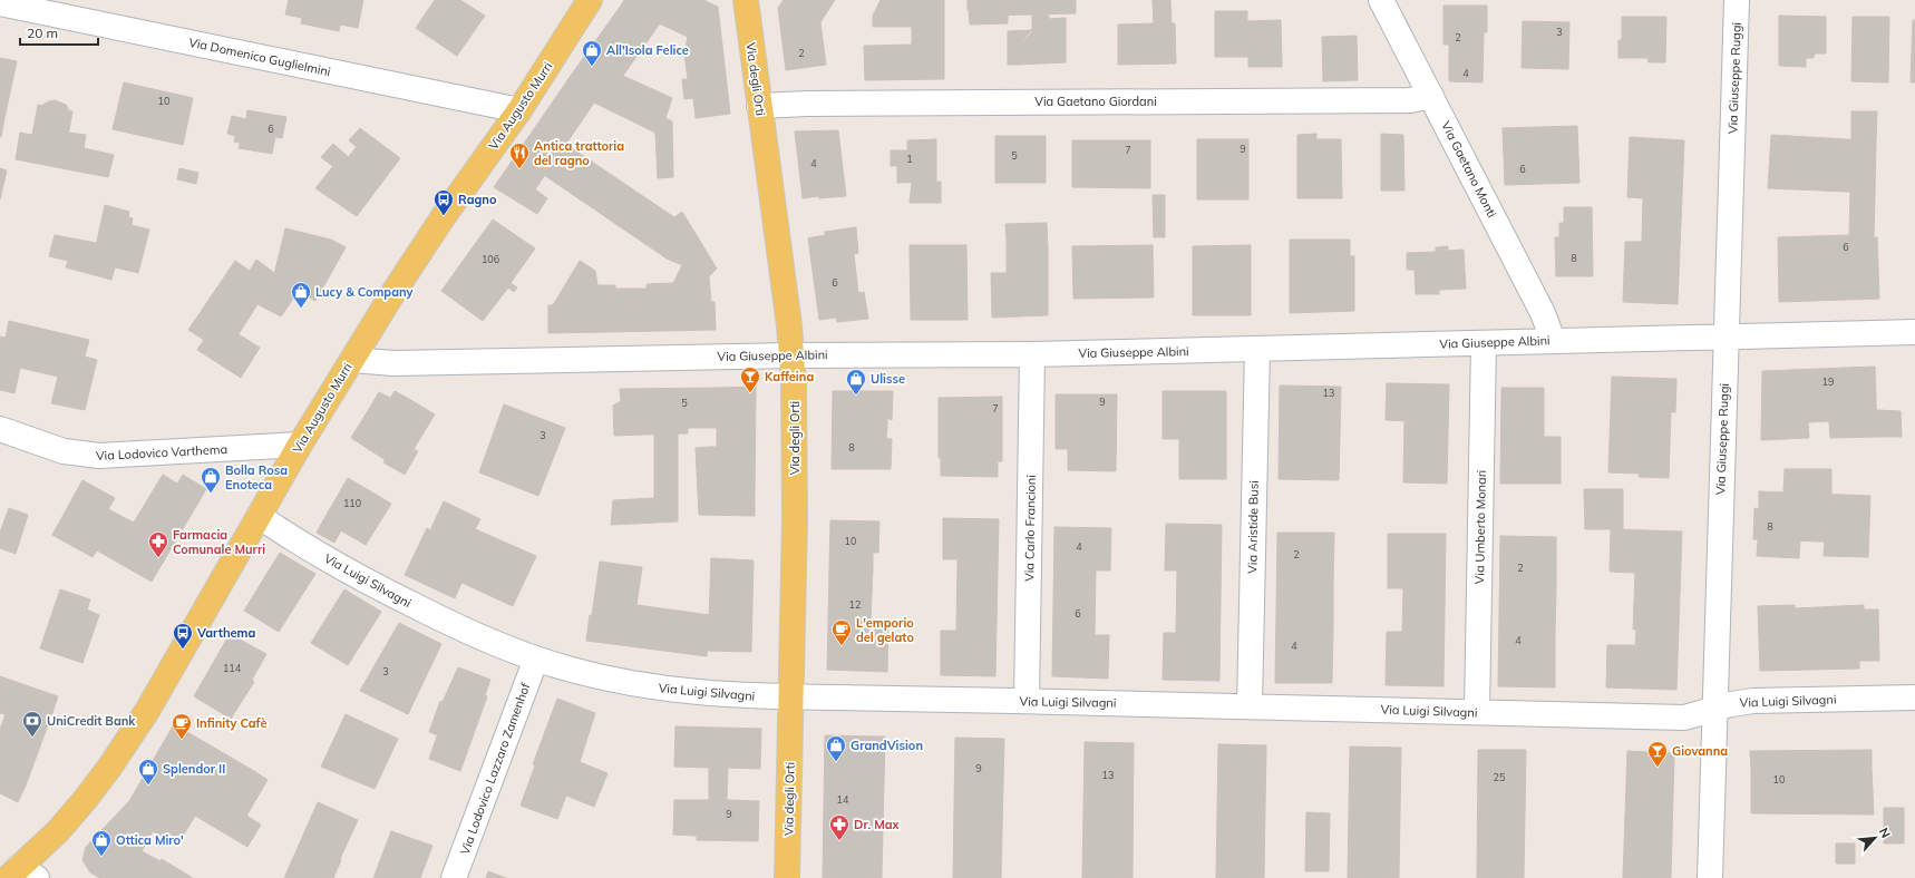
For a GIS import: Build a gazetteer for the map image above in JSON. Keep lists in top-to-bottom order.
{
  "streets": {
    "main road": ["Via degli Orti", "Via Augusto Murri"],
    "street": [
      "Via Domenico Guglielmini",
      "Via Giuseppe Ruggi",
      "Via Gaetano Giordani",
      "Via Gaetano Monti",
      "Via Giuseppe Albini",
      "Via Lodovico Varthema",
      "Via Aristide Busi",
      "Via Umberto Monari",
      "Via Carlo Francioni",
      "Via Luigi Silvagni",
      "Via Lodovico Lazzaro Zamenhof"
    ]
  },
  "crossings": [
    ["Via Domenico Guglielmini", "Via Augusto Murri"],
    ["Via Giuseppe Ruggi", "Via Giuseppe Albini"],
    ["Via Giuseppe Ruggi", "Via Luigi Silvagni"],
    ["Via degli Orti", "Via Gaetano Giordani"],
    ["Via degli Orti", "Via Giuseppe Albini"],
    ["Via degli Orti", "Via Luigi Silvagni"],
    ["Via Gaetano Giordani", "Via Gaetano Monti"],
    ["Via Augusto Murri", "Via Giuseppe Albini"],
    ["Via Augusto Murri", "Via Lodovico Varthema"],
    ["Via Augusto Murri", "Via Luigi Silvagni"],
    ["Via Gaetano Monti", "Via Giuseppe Albini"],
    ["Via Giuseppe Albini", "Via Aristide Busi"],
    ["Via Giuseppe Albini", "Via Umberto Monari"],
    ["Via Giuseppe Albini", "Via Carlo Francioni"],
    ["Via Aristide Busi", "Via Luigi Silvagni"],
    ["Via Umberto Monari", "Via Luigi Silvagni"],
    ["Via Carlo Francioni", "Via Luigi Silvagni"],
    ["Via Luigi Silvagni", "Via Lodovico Lazzaro Zamenhof"]
  ],
  "places": {
    "shop": [
      "All'Isola Felice",
      "Lucy & Company",
      "Ulisse",
      "Bolla Rosa Enoteca",
      "GrandVision",
      "Splendor II",
      "Ottica Miro'"
    ],
    "restaurant": ["Antica trattoria del ragno"],
    "bus stop": ["Ragno", "Varthema"],
    "bar": ["Kaffeina", "Giovanna"],
    "pharmacy": ["Farmacia Comunale Murri", "Dr. Max"],
    "cafe": ["L'emporio del gelato", "Infinity Cafè"],
    "bank": ["UniCredit Bank"]
  },
  "house_numbers": [
    "3",
    "2",
    "2",
    "4",
    "10",
    "6",
    "9",
    "7",
    "5",
    "1",
    "4",
    "6",
    "6",
    "8",
    "106",
    "6",
    "19",
    "13",
    "9",
    "5",
    "7",
    "3",
    "8",
    "110",
    "8",
    "10",
    "4",
    "2",
    "2",
    "12",
    "6",
    "4",
    "4",
    "114",
    "3",
    "9",
    "13",
    "25",
    "10",
    "14",
    "9"
  ],
  "scale_bar": "20 m",
  "north": "top right"
}
